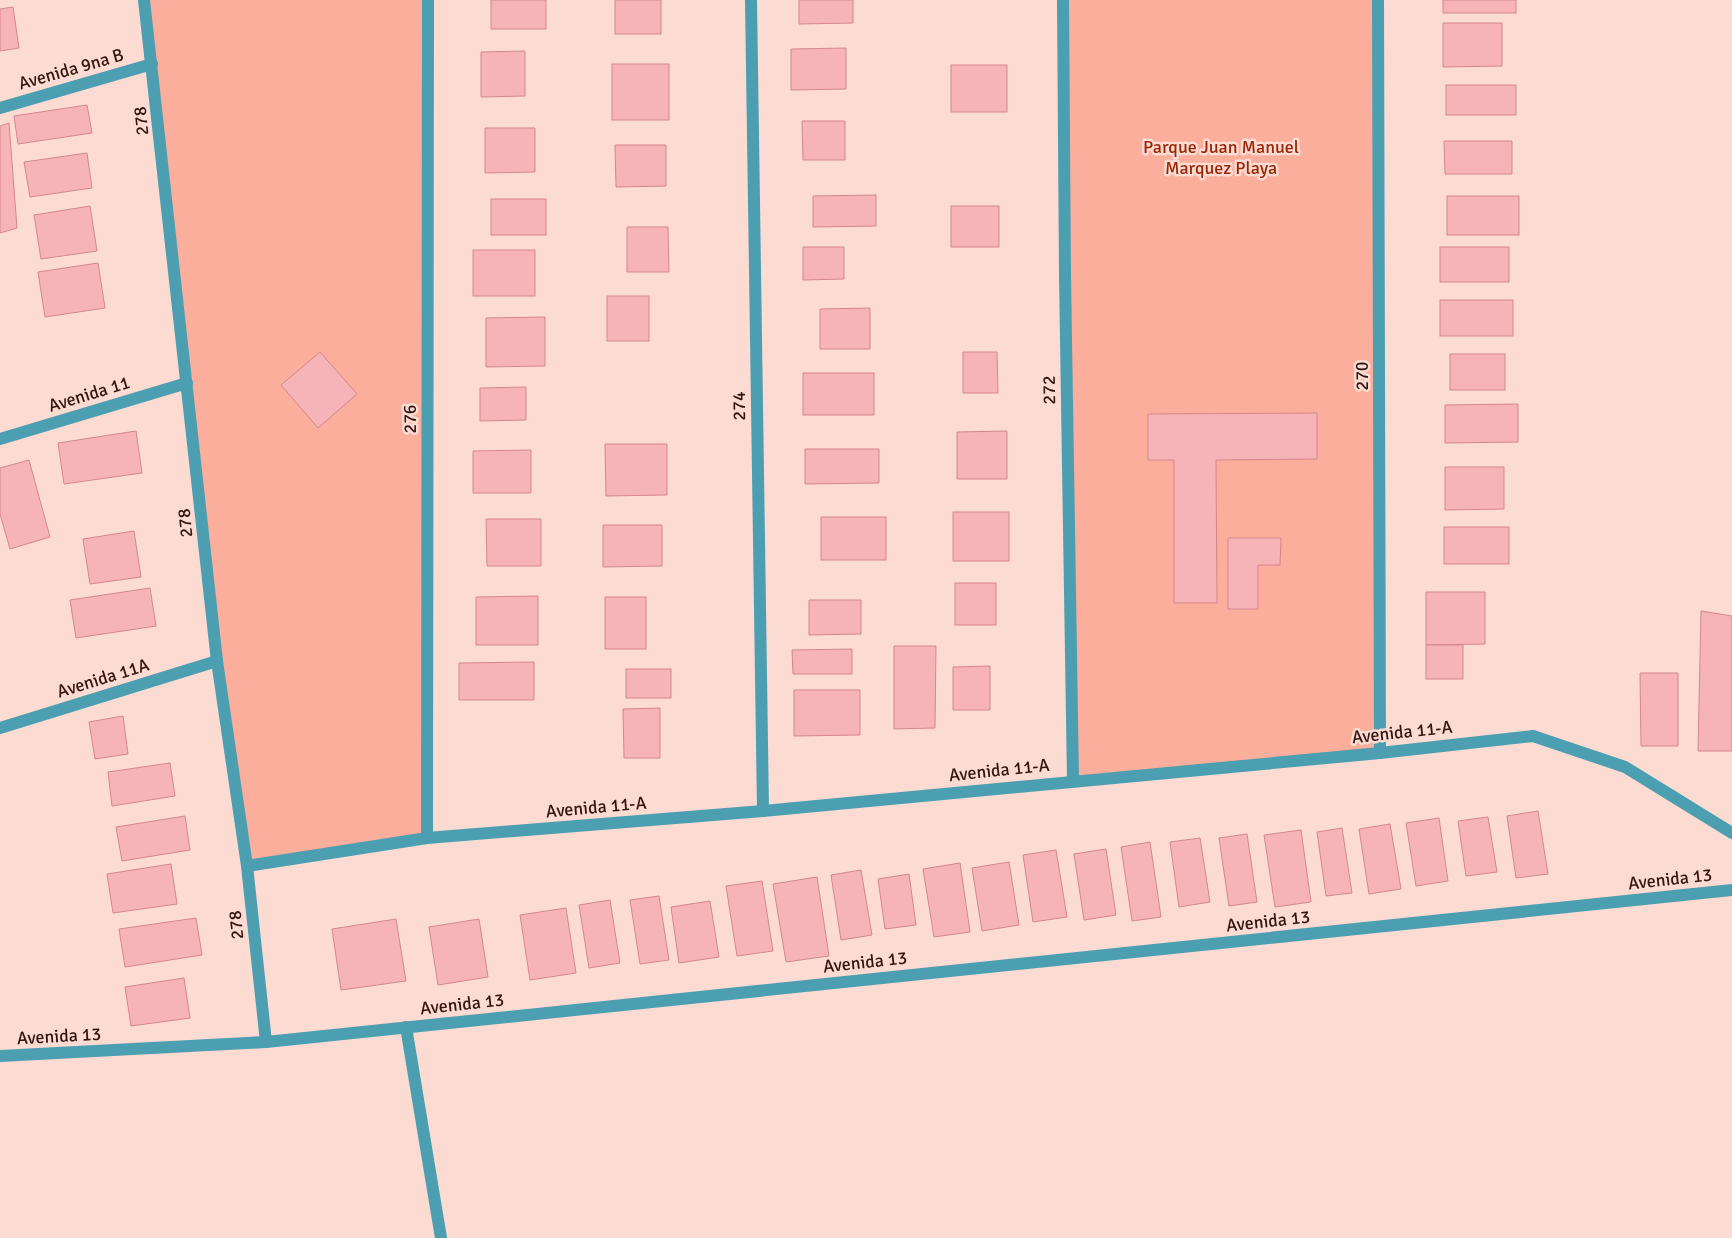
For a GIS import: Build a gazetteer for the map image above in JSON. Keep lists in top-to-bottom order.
{
  "streets": {
    "street": [
      "Avenida 9na B",
      "278",
      "270",
      "272",
      "Avenida 11",
      "274",
      "276",
      "Avenida 11A",
      "Avenida 11-A",
      "Avenida 13"
    ]
  },
  "crossings": [
    ["Avenida 9na B", "278"],
    ["278", "Avenida 11"],
    ["278", "Avenida 11A"],
    ["278", "Avenida 11-A"],
    ["278", "Avenida 13"],
    ["270", "Avenida 11-A"],
    ["272", "Avenida 11-A"],
    ["274", "Avenida 11-A"],
    ["276", "Avenida 11-A"]
  ],
  "parks": ["Parque Juan Manuel Marquez Playa"]
}
